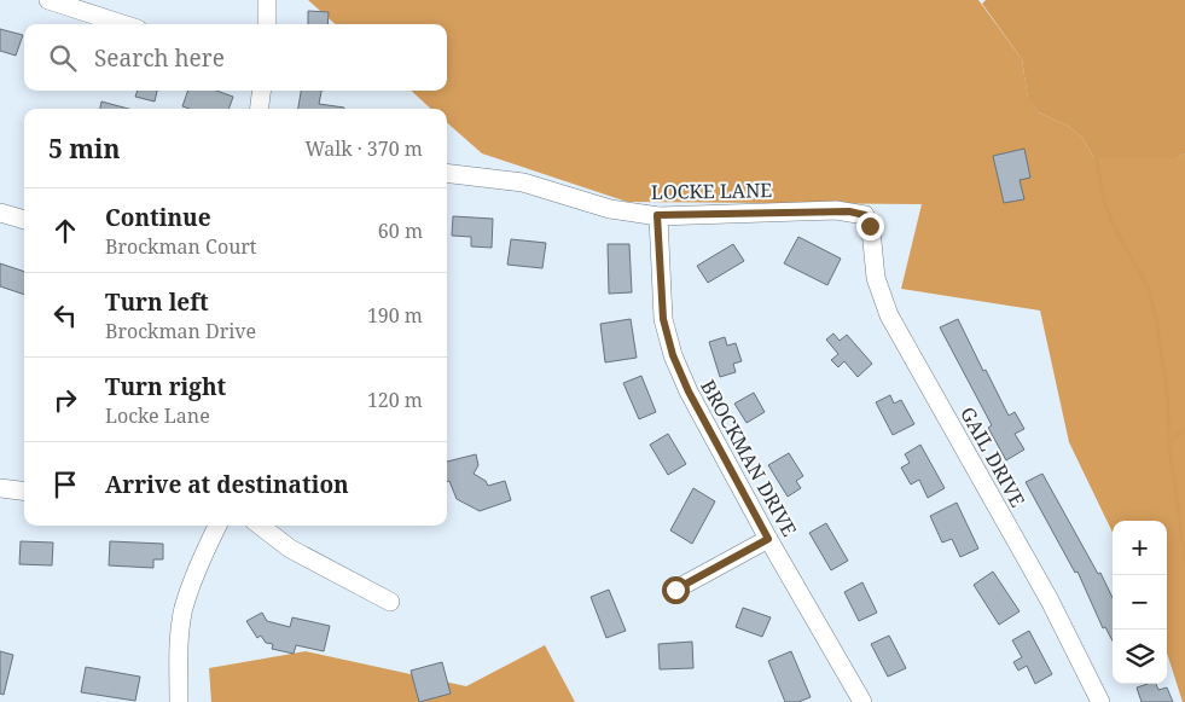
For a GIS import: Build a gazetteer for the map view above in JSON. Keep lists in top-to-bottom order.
{
  "streets": {
    "street": ["LOCKE LANE", "GAIL DRIVE", "BROCKMAN DRIVE"]
  },
  "crossings": [
    ["LOCKE LANE", "GAIL DRIVE"],
    ["LOCKE LANE", "BROCKMAN DRIVE"]
  ],
  "page": {
    "search": "Search here",
    "heading": ["5 min", "Walk · 370 m"],
    "list": [
      ["Continue", "Brockman Court", "60 m"],
      ["Turn left", "Brockman Drive", "190 m"],
      ["Turn right", "Locke Lane", "120 m"],
      "Arrive at destination"
    ],
    "map_buttons": ["+", "−"]
  }
}
